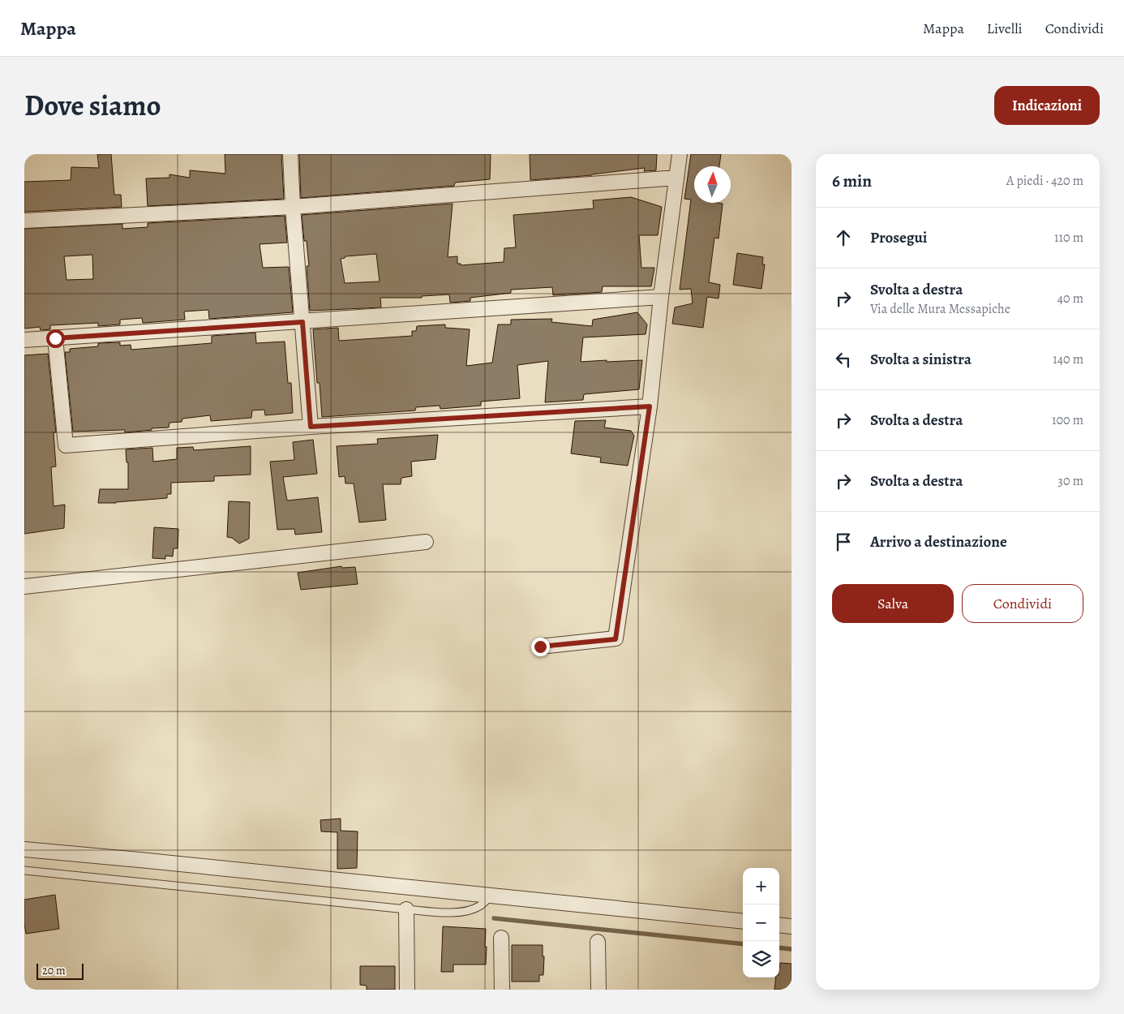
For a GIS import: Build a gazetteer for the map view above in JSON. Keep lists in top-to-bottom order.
{
  "scale_bar": "20 m",
  "north": "top",
  "page": {
    "header": "Mappa",
    "nav": ["Mappa", "Livelli", "Condividi"],
    "title": "Dove siamo",
    "buttons": [
      "Indicazioni",
      ["Salva", "Condividi"]
    ],
    "heading": ["6 min", "A piedi · 420 m"],
    "list": [
      ["Prosegui", "110 m"],
      ["Svolta a destra", "Via delle Mura Messapiche", "40 m"],
      ["Svolta a sinistra", "140 m"],
      ["Svolta a destra", "100 m"],
      ["Svolta a destra", "30 m"],
      "Arrivo a destinazione"
    ],
    "map_buttons": ["+", "−"],
    "scale": "20 m"
  }
}
